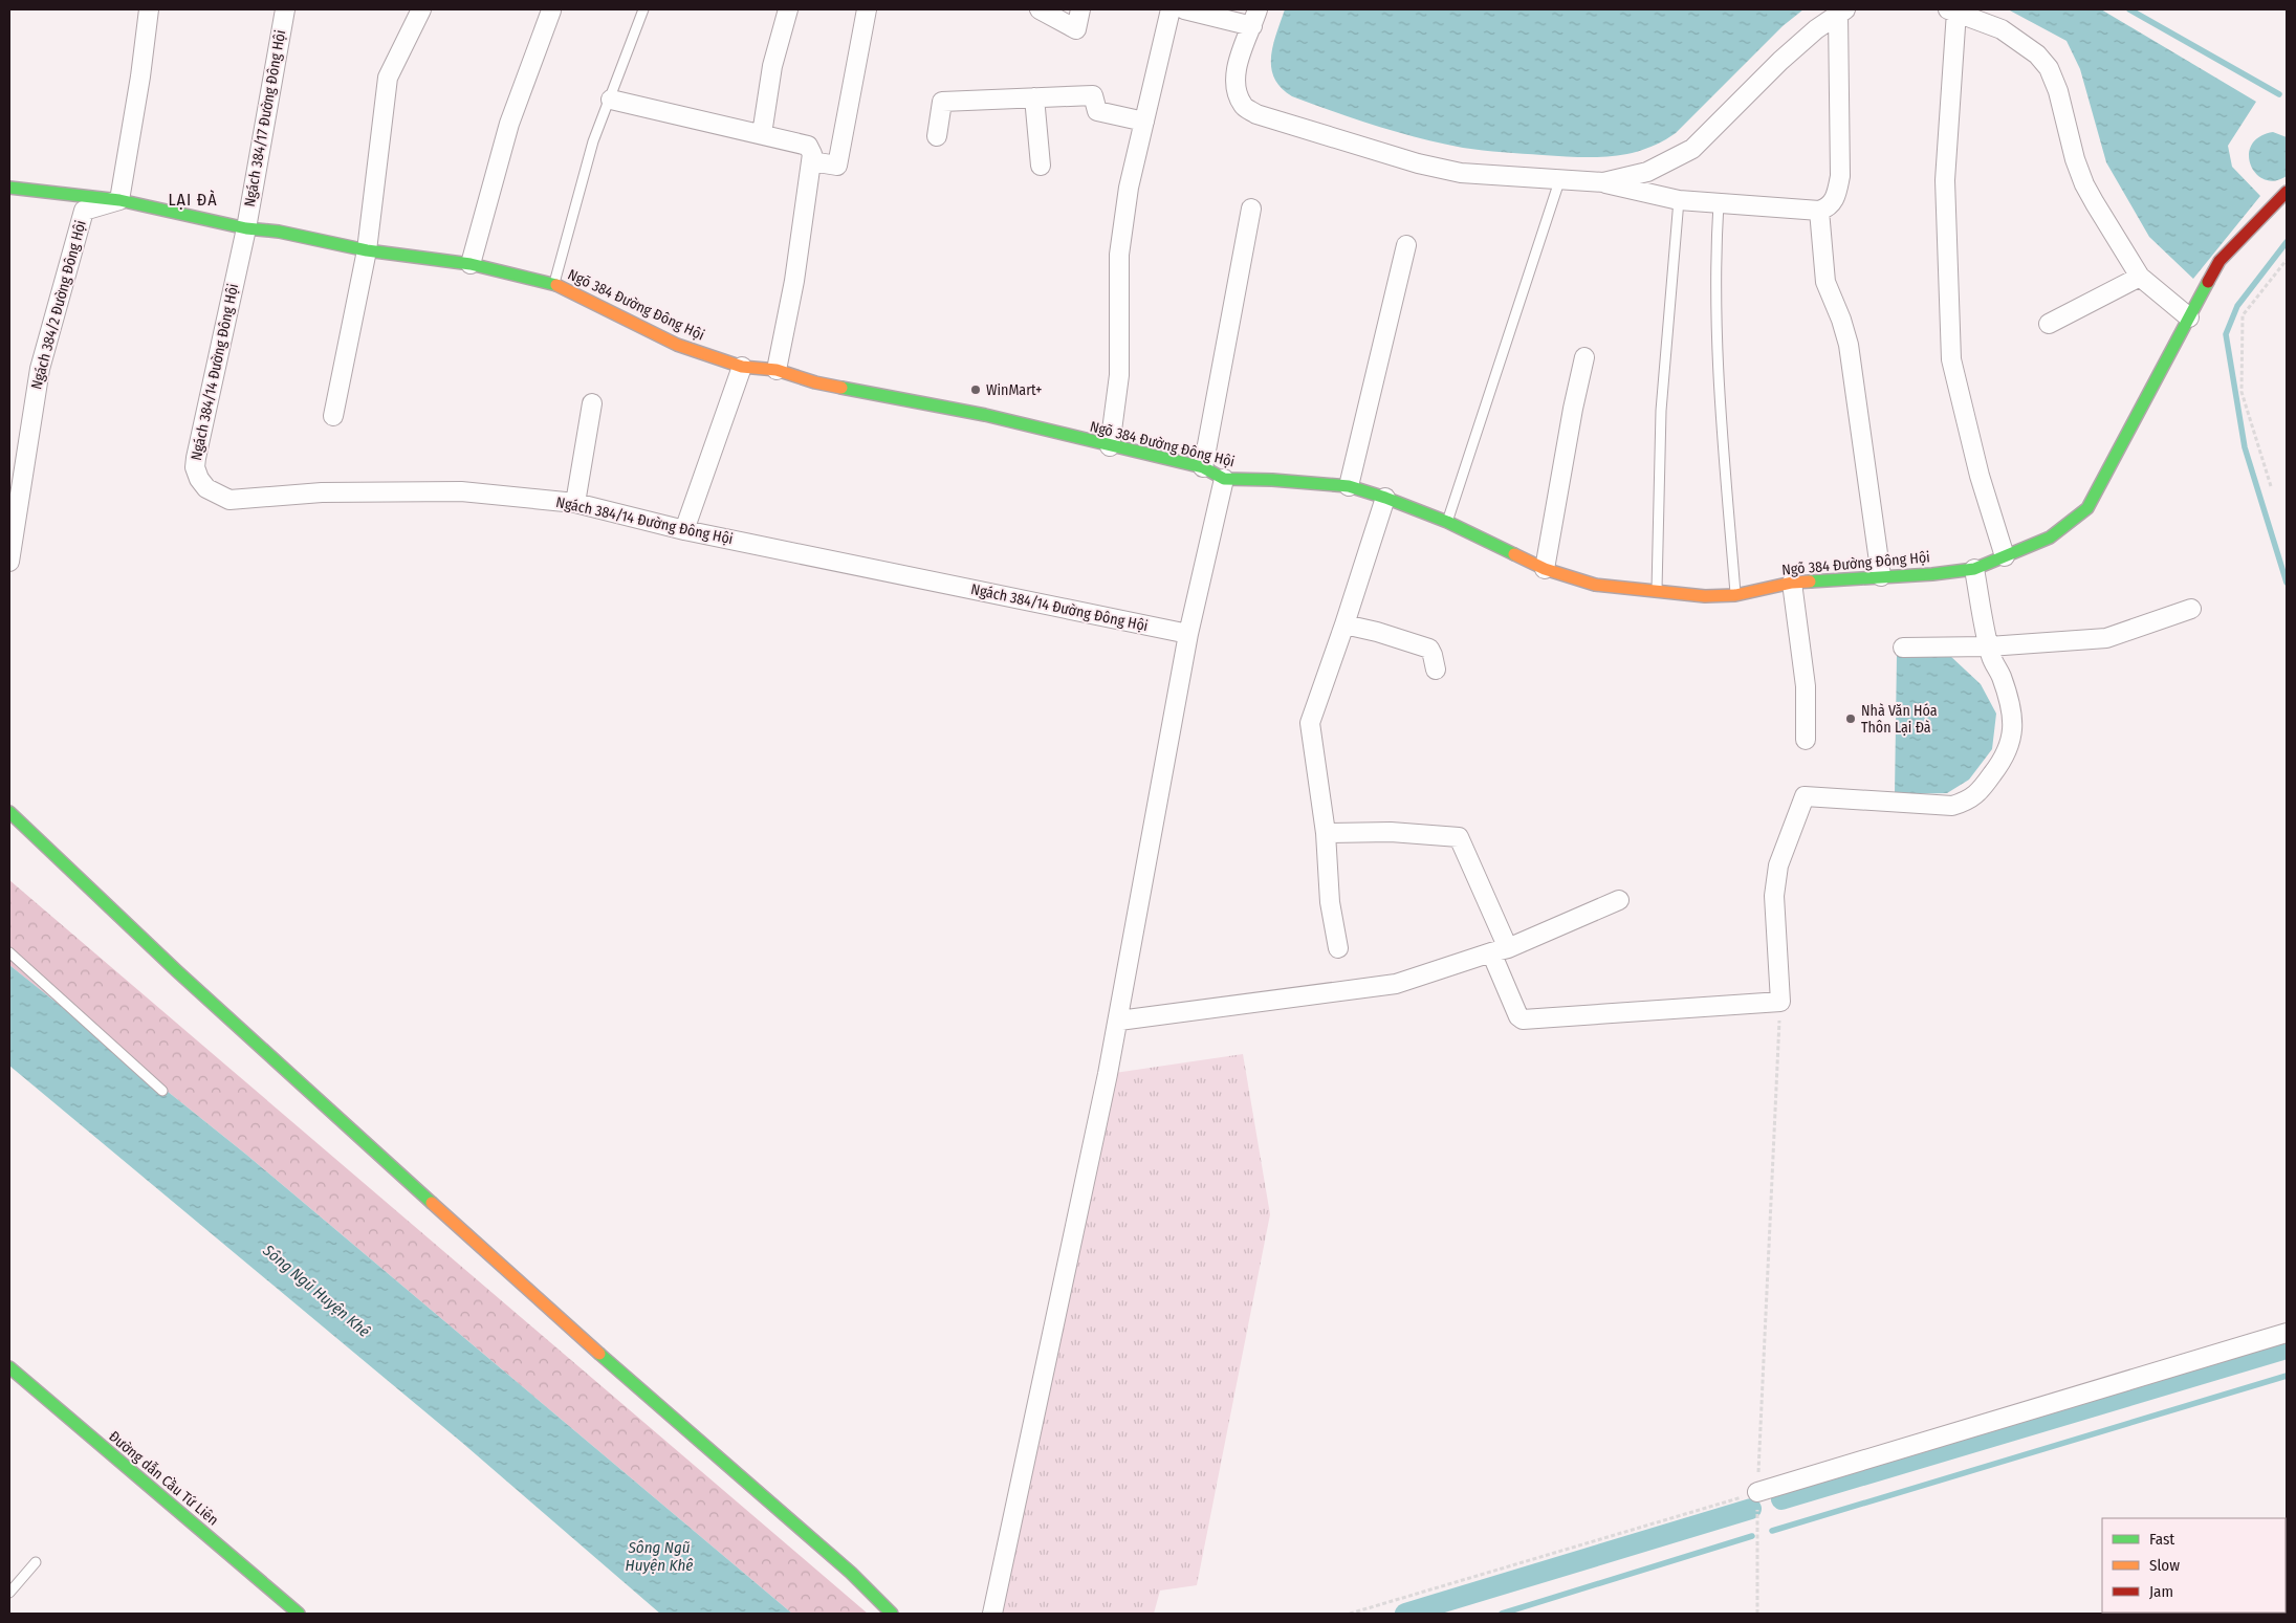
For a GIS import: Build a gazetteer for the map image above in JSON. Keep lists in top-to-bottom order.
{
  "streets": {
    "street": [
      "Ngách 384/17 Đường Đông Hội",
      "Ngách 384/2 Đường Đông Hội",
      "Ngõ 384 Đường Đông Hội",
      "Ngách 384/14 Đường Đông Hội",
      "Đường dẫn Cầu Tứ Liên"
    ]
  },
  "crossings": [
    ["Ngách 384/17 Đường Đông Hội", "Ngõ 384 Đường Đông Hội"],
    ["Ngách 384/17 Đường Đông Hội", "Ngách 384/14 Đường Đông Hội"],
    ["Ngách 384/2 Đường Đông Hội", "Ngõ 384 Đường Đông Hội"],
    ["Ngõ 384 Đường Đông Hội", "Ngách 384/14 Đường Đông Hội"]
  ],
  "districts": ["LẠI ĐÀ"],
  "water": ["Sông Ngũ Huyện Khê"],
  "places": ["WinMart+", "Nhà Văn Hóa Thôn Lại Đà"],
  "legend": ["Fast", "Slow", "Jam"]
}
